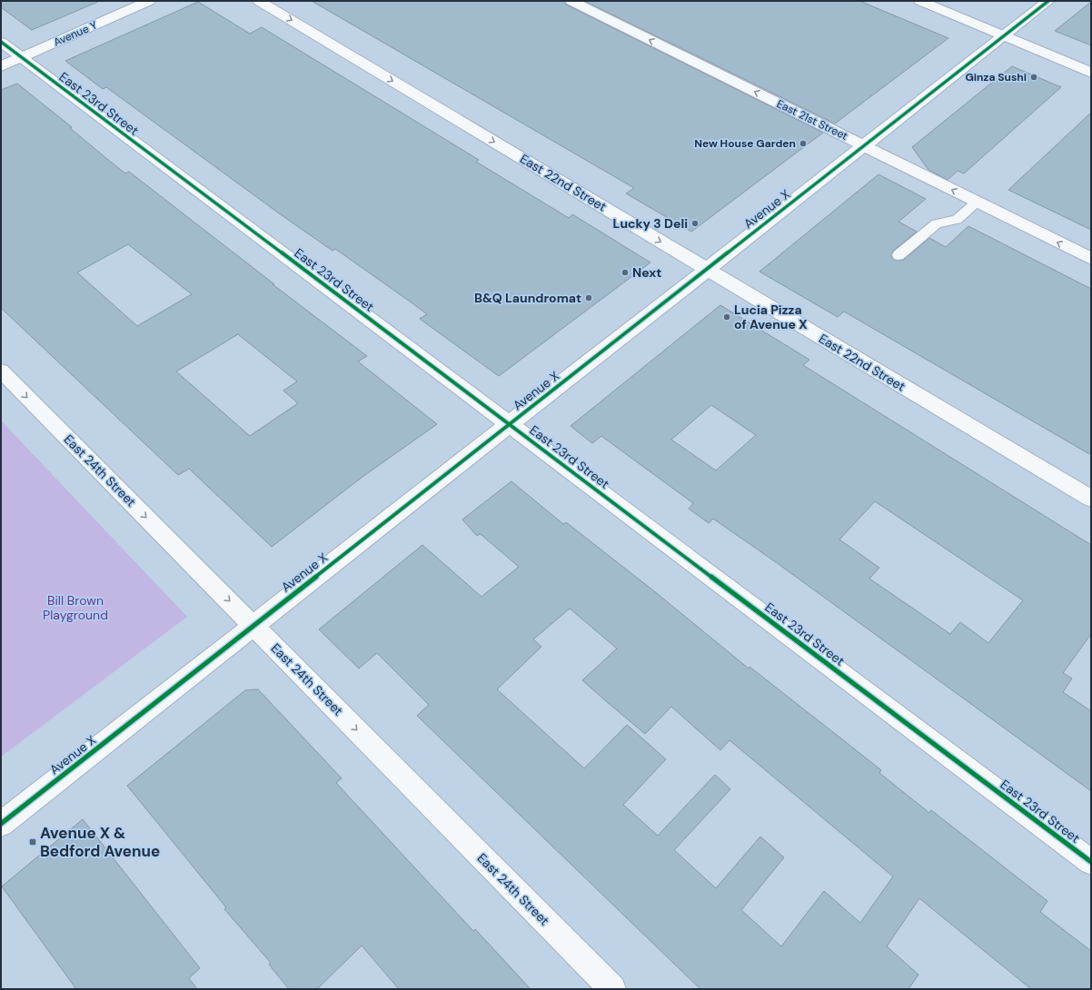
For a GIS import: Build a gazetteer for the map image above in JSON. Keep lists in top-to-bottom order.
{
  "streets": {
    "street": [
      "Avenue Y",
      "East 23rd Street",
      "East 21st Street",
      "East 22nd Street",
      "Avenue X",
      "East 24th Street"
    ]
  },
  "crossings": [
    ["Avenue Y", "East 23rd Street"],
    ["East 23rd Street", "Avenue X"],
    ["East 21st Street", "Avenue X"],
    ["East 22nd Street", "Avenue X"],
    ["Avenue X", "East 24th Street"]
  ],
  "one_way": ["East 22nd Street", "East 24th Street"],
  "parks": ["Bill Brown Playground"],
  "places": {
    "other": [
      "Ginza Sushi",
      "New House Garden",
      "Lucky 3 Deli",
      "Next",
      "B&Q Laundromat",
      "Lucia Pizza of Avenue X"
    ],
    "transit": ["Avenue X & Bedford Avenue"]
  }
}
